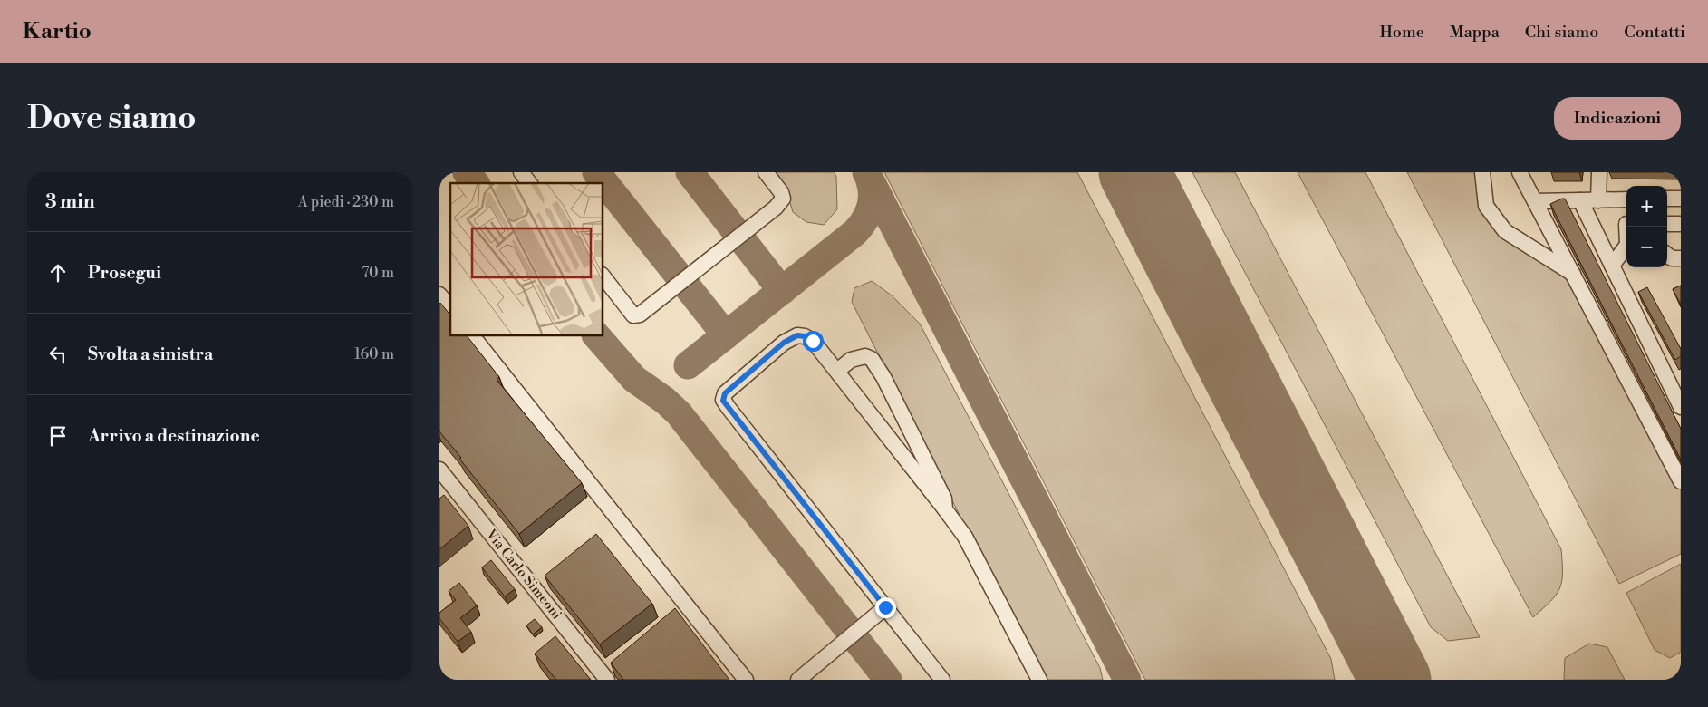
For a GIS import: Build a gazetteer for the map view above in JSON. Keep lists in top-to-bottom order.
{
  "streets": {
    "lane": ["Via Carlo Simeoni"]
  },
  "page": {
    "header": "Kartio",
    "nav": [
      "Home",
      "Mappa",
      "Chi siamo",
      "Contatti"
    ],
    "buttons": "Indicazioni",
    "title": "Dove siamo",
    "heading": ["3 min", "A piedi · 230 m"],
    "map_buttons": ["+", "−"],
    "list": [
      ["Prosegui", "70 m"],
      ["Svolta a sinistra", "160 m"],
      "Arrivo a destinazione"
    ]
  }
}
